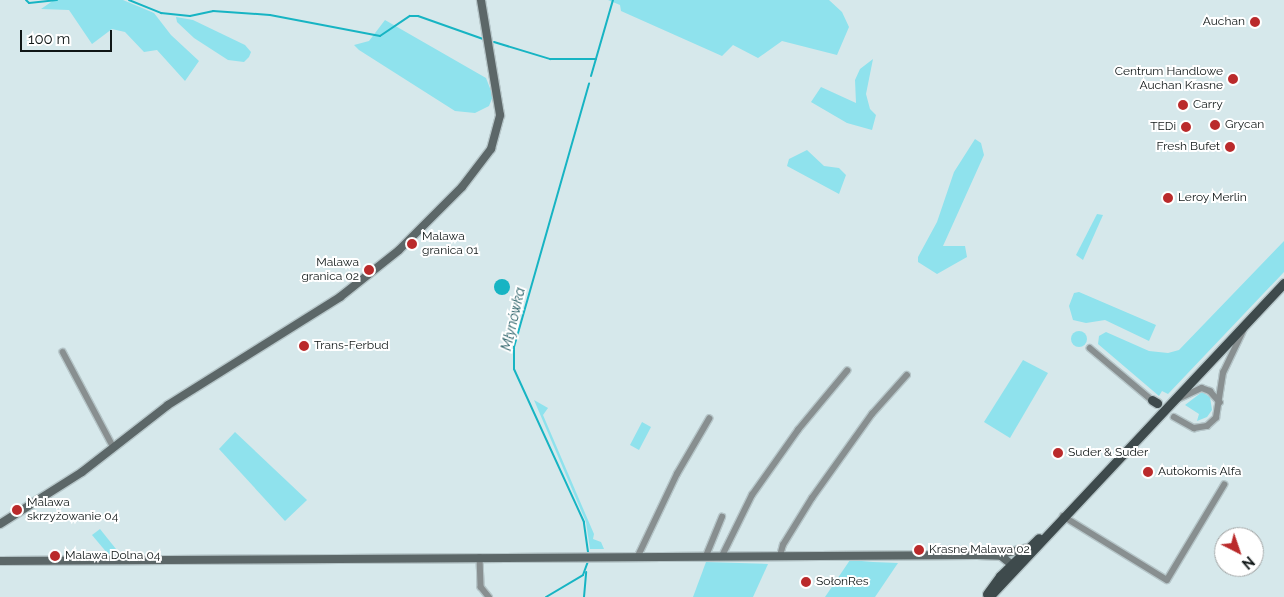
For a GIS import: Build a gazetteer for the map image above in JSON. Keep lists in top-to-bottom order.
{
  "water": ["Młynówka"],
  "places": [
    "Auchan",
    "Centrum Handlowe Auchan Krasne",
    "Carry",
    "Grycan",
    "TEDi",
    "Fresh Bufet",
    "Leroy Merlin",
    "Malawa granica 01",
    "Malawa granica 02",
    "Trans-Ferbud",
    "Suder & Suder",
    "Autokomis Alfa",
    "Malawa skrzyżowanie 04",
    "Krasne Malawa 02",
    "Malawa Dolna 04",
    "SołonRes"
  ],
  "scale_bar": "100 m",
  "north": "bottom right"
}
